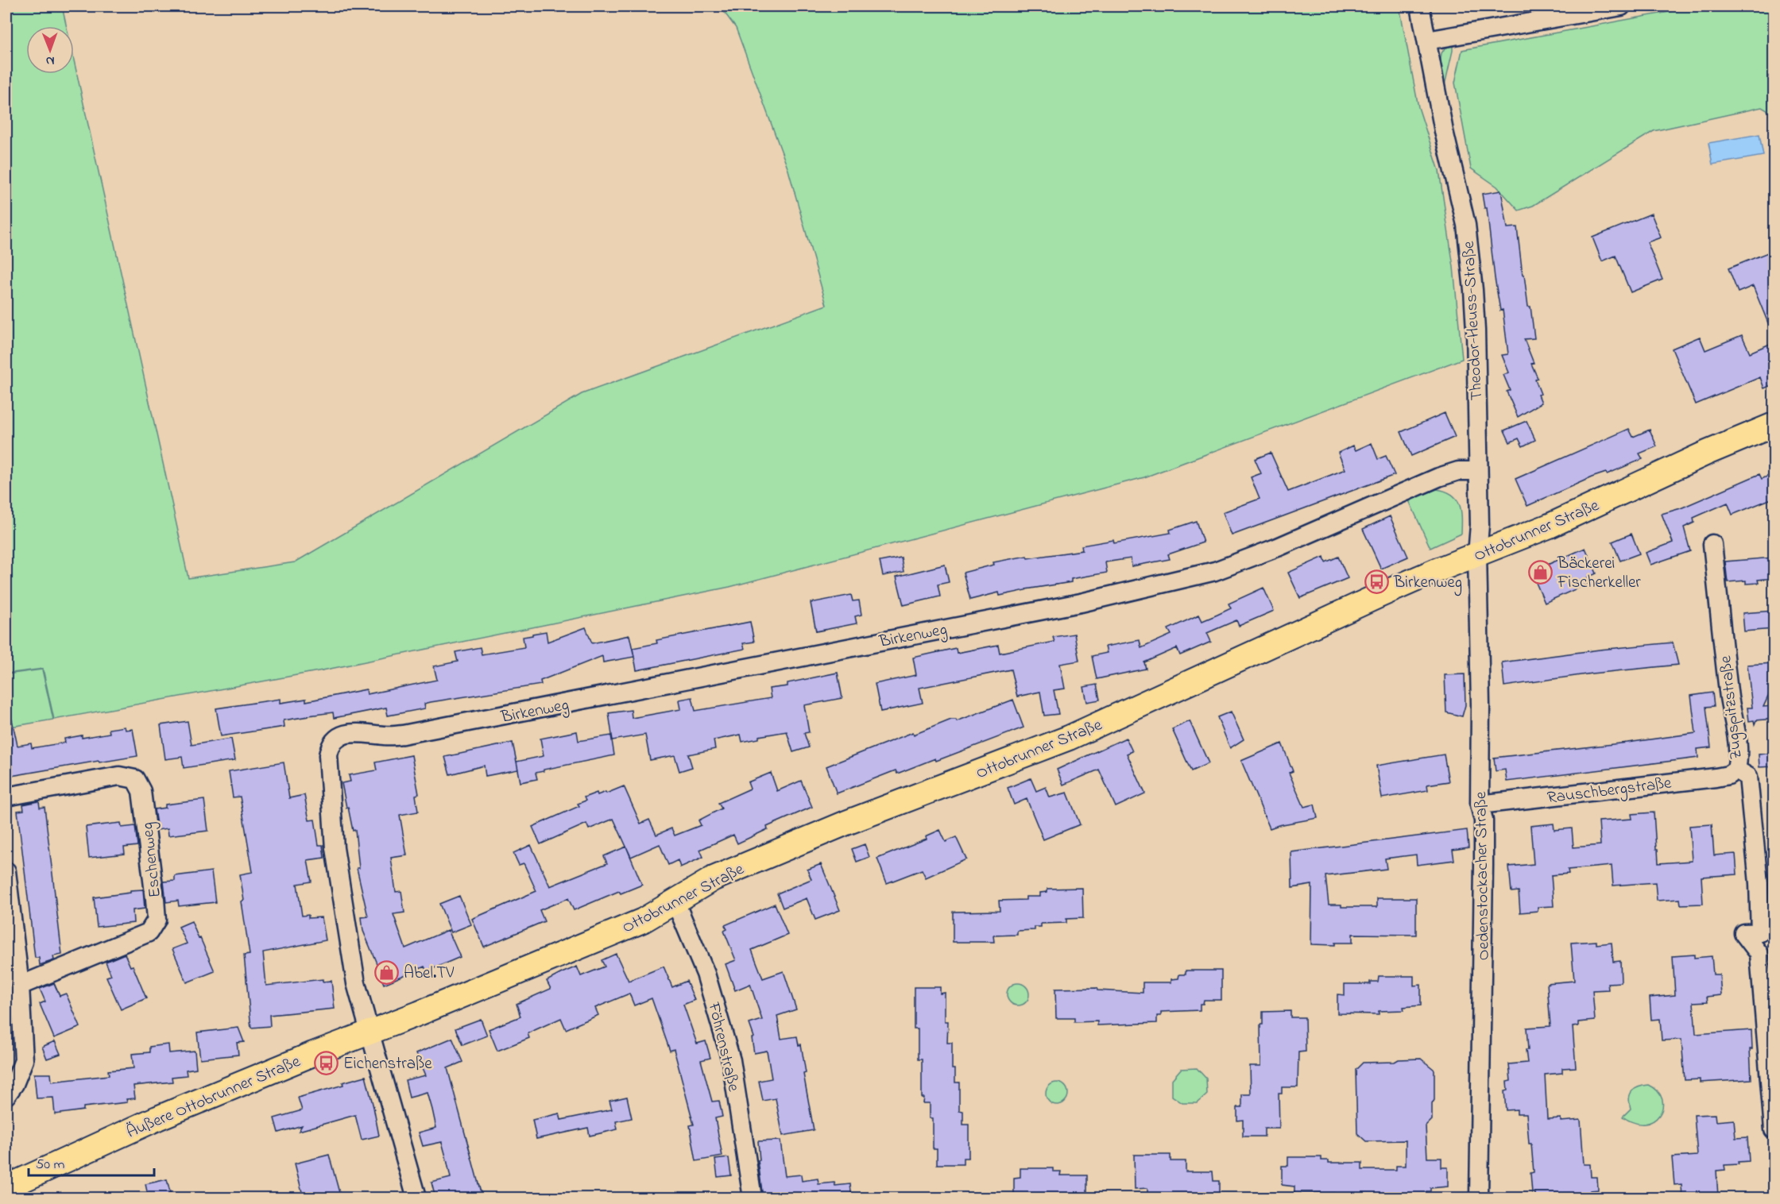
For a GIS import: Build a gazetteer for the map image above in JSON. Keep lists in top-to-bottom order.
{
  "streets": {
    "main road": ["Ottobrunner Straße", "Äußere Ottobrunner Straße"],
    "street": [
      "Theodor-Heuss-Straße",
      "Birkenweg",
      "Zugspitzstraße",
      "Rauschbergstraße",
      "Eschenweg",
      "Oedenstockacher Straße",
      "Föhrenstraße"
    ]
  },
  "crossings": [
    ["Theodor-Heuss-Straße", "Ottobrunner Straße"],
    ["Theodor-Heuss-Straße", "Birkenweg"],
    ["Theodor-Heuss-Straße", "Oedenstockacher Straße"],
    ["Ottobrunner Straße", "Birkenweg"],
    ["Ottobrunner Straße", "Oedenstockacher Straße"],
    ["Ottobrunner Straße", "Föhrenstraße"],
    ["Ottobrunner Straße", "Äußere Ottobrunner Straße"],
    ["Birkenweg", "Äußere Ottobrunner Straße"],
    ["Zugspitzstraße", "Rauschbergstraße"],
    ["Rauschbergstraße", "Oedenstockacher Straße"]
  ],
  "places": {
    "shop": ["Bäckerei Fischerkeller", "Abel.TV"],
    "bus stop": ["Birkenweg", "Eichenstraße"]
  },
  "scale_bar": "50 m",
  "north": "bottom"
}
